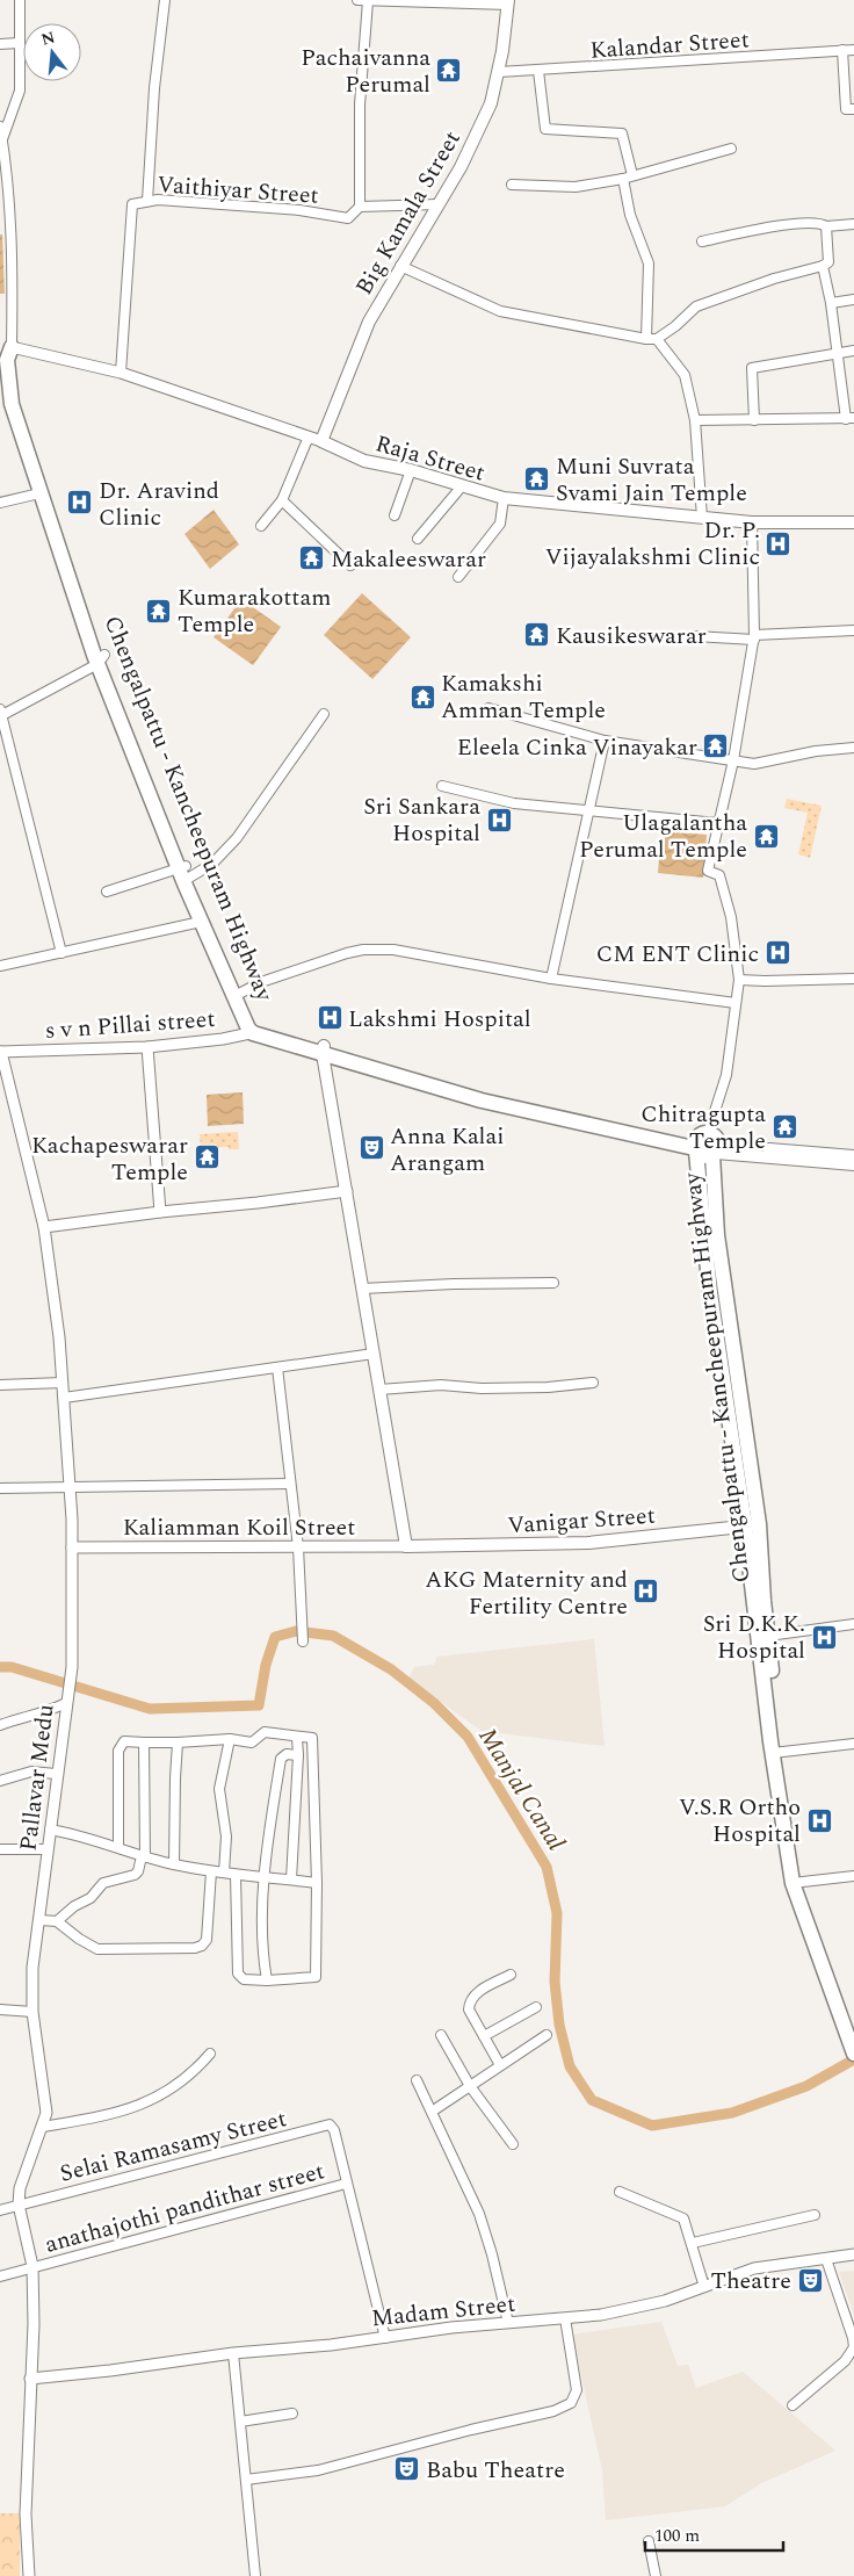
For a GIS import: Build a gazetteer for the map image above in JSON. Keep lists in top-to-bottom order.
{
  "streets": {
    "highway": ["Chengalpattu - Kancheepuram Highway"],
    "main road": ["Big Kamala Street", "Raja Street", "Vanigar Street"],
    "street": [
      "Kalandar Street",
      "Vaithiyar Street",
      "s v n Pillai street",
      "Kaliamman Koil Street",
      "Pallavar Medu",
      "Selai Ramasamy Street",
      "anathajothi pandithar street",
      "Madam Street"
    ]
  },
  "crossings": [
    ["Kalandar Street", "Big Kamala Street"],
    ["Vaithiyar Street", "Big Kamala Street"],
    ["Vaithiyar Street", "Raja Street"],
    ["Big Kamala Street", "Raja Street"],
    ["Raja Street", "Chengalpattu - Kancheepuram Highway"],
    ["Chengalpattu - Kancheepuram Highway", "s v n Pillai street"],
    ["Chengalpattu - Kancheepuram Highway", "Vanigar Street"],
    ["s v n Pillai street", "Pallavar Medu"],
    ["Vanigar Street", "Kaliamman Koil Street"],
    ["Kaliamman Koil Street", "Pallavar Medu"],
    ["Pallavar Medu", "Selai Ramasamy Street"],
    ["Selai Ramasamy Street", "anathajothi pandithar street"]
  ],
  "water": ["Manjal Canal"],
  "places": {
    "temple": [
      "Pachaivanna Perumal",
      "Muni Suvrata Svami Jain Temple",
      "Makaleeswarar",
      "Kumarakottam Temple",
      "Kausikeswarar",
      "Kamakshi Amman Temple",
      "Eleela Cinka Vinayakar",
      "Ulagalantha Perumal Temple",
      "Chitragupta Temple",
      "Kachapeswarar Temple"
    ],
    "hospital": [
      "Dr. Aravind Clinic",
      "Dr. P. Vijayalakshmi Clinic",
      "Sri Sankara Hospital",
      "CM ENT Clinic",
      "Lakshmi Hospital",
      "AKG Maternity and Fertility Centre",
      "Sri D.K.K. Hospital",
      "V.S.R Ortho Hospital"
    ],
    "theatre": ["Anna Kalai Arangam", "Theatre", "Babu Theatre"]
  },
  "scale_bar": "100 m",
  "north": "top"
}
